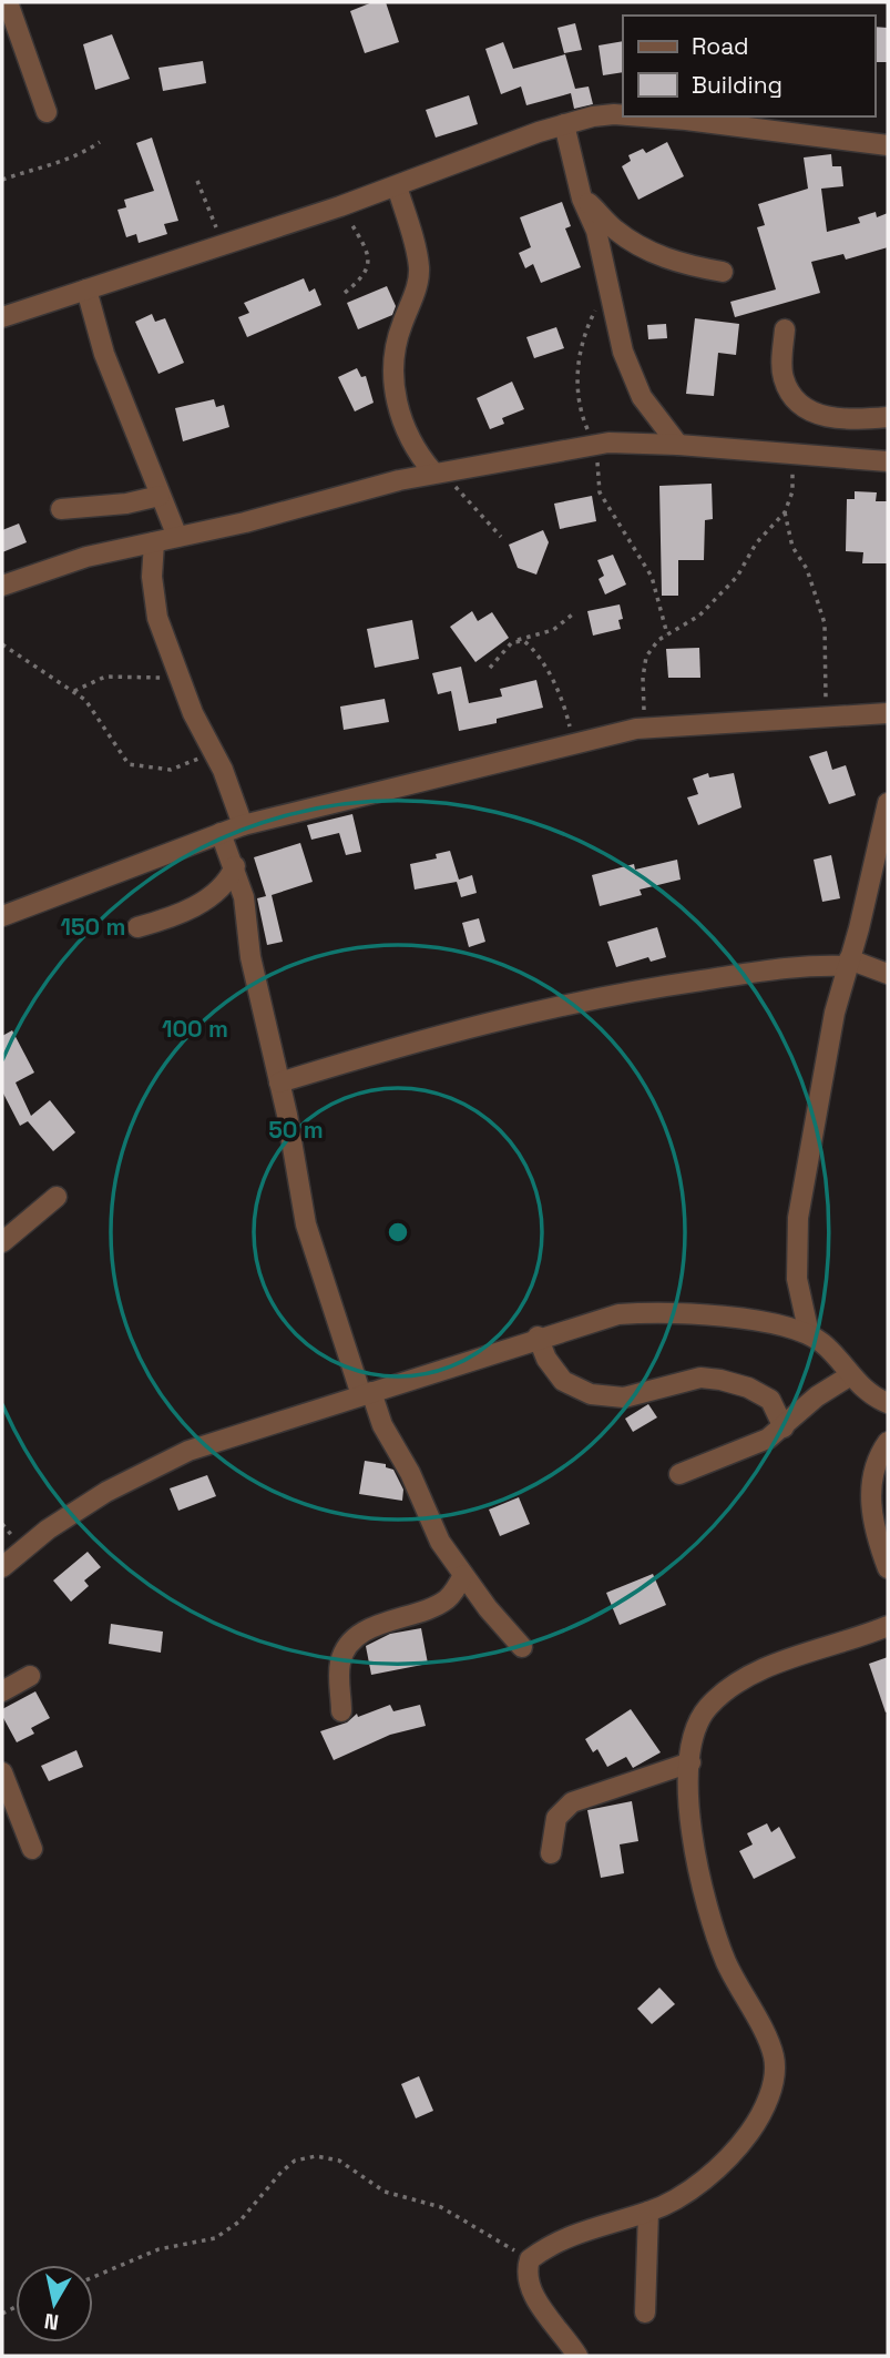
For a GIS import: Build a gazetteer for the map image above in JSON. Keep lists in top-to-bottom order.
{
  "legend": ["Road", "Building"],
  "north": "bottom",
  "rings": ["150 m", "100 m", "50 m"]
}
